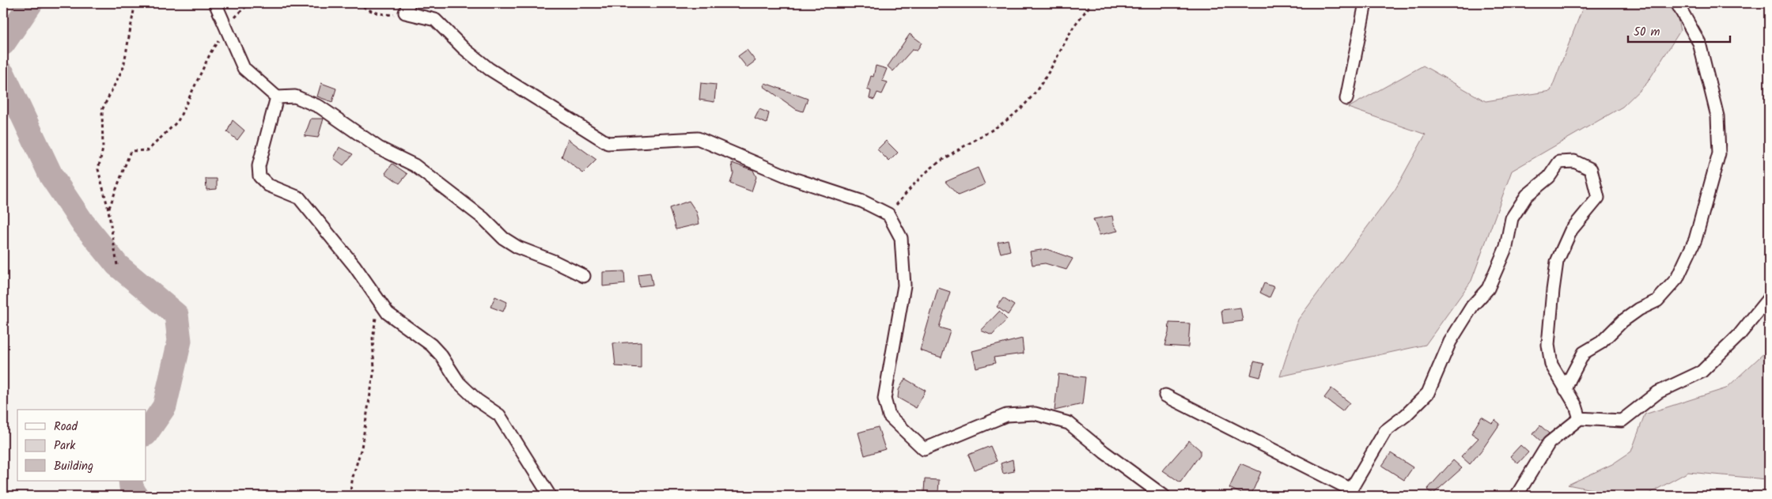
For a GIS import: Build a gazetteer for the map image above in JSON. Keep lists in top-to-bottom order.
{
  "legend": ["Road", "Park", "Building"],
  "scale_bar": "50 m"
}
